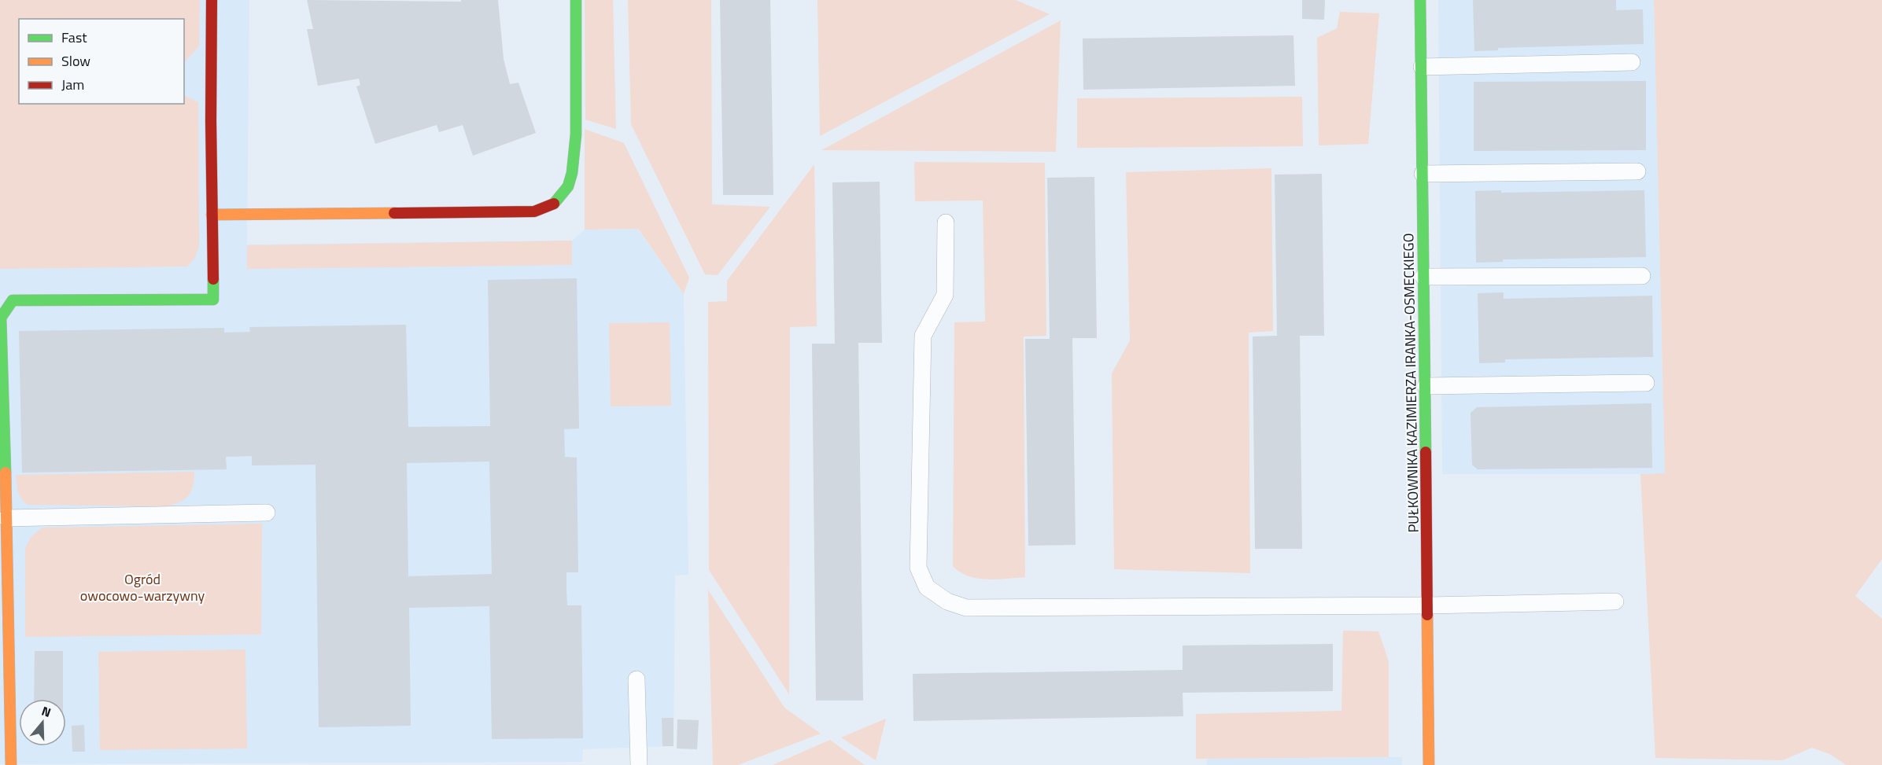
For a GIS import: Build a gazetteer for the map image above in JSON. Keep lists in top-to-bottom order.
{
  "streets": {
    "street": ["PUŁKOWNIKA KAZIMIERZA IRANKA-OSMECKIEGO"]
  },
  "parks": ["Ogród owocowo-warzywny"],
  "legend": ["Fast", "Slow", "Jam"],
  "north": "top"
}
